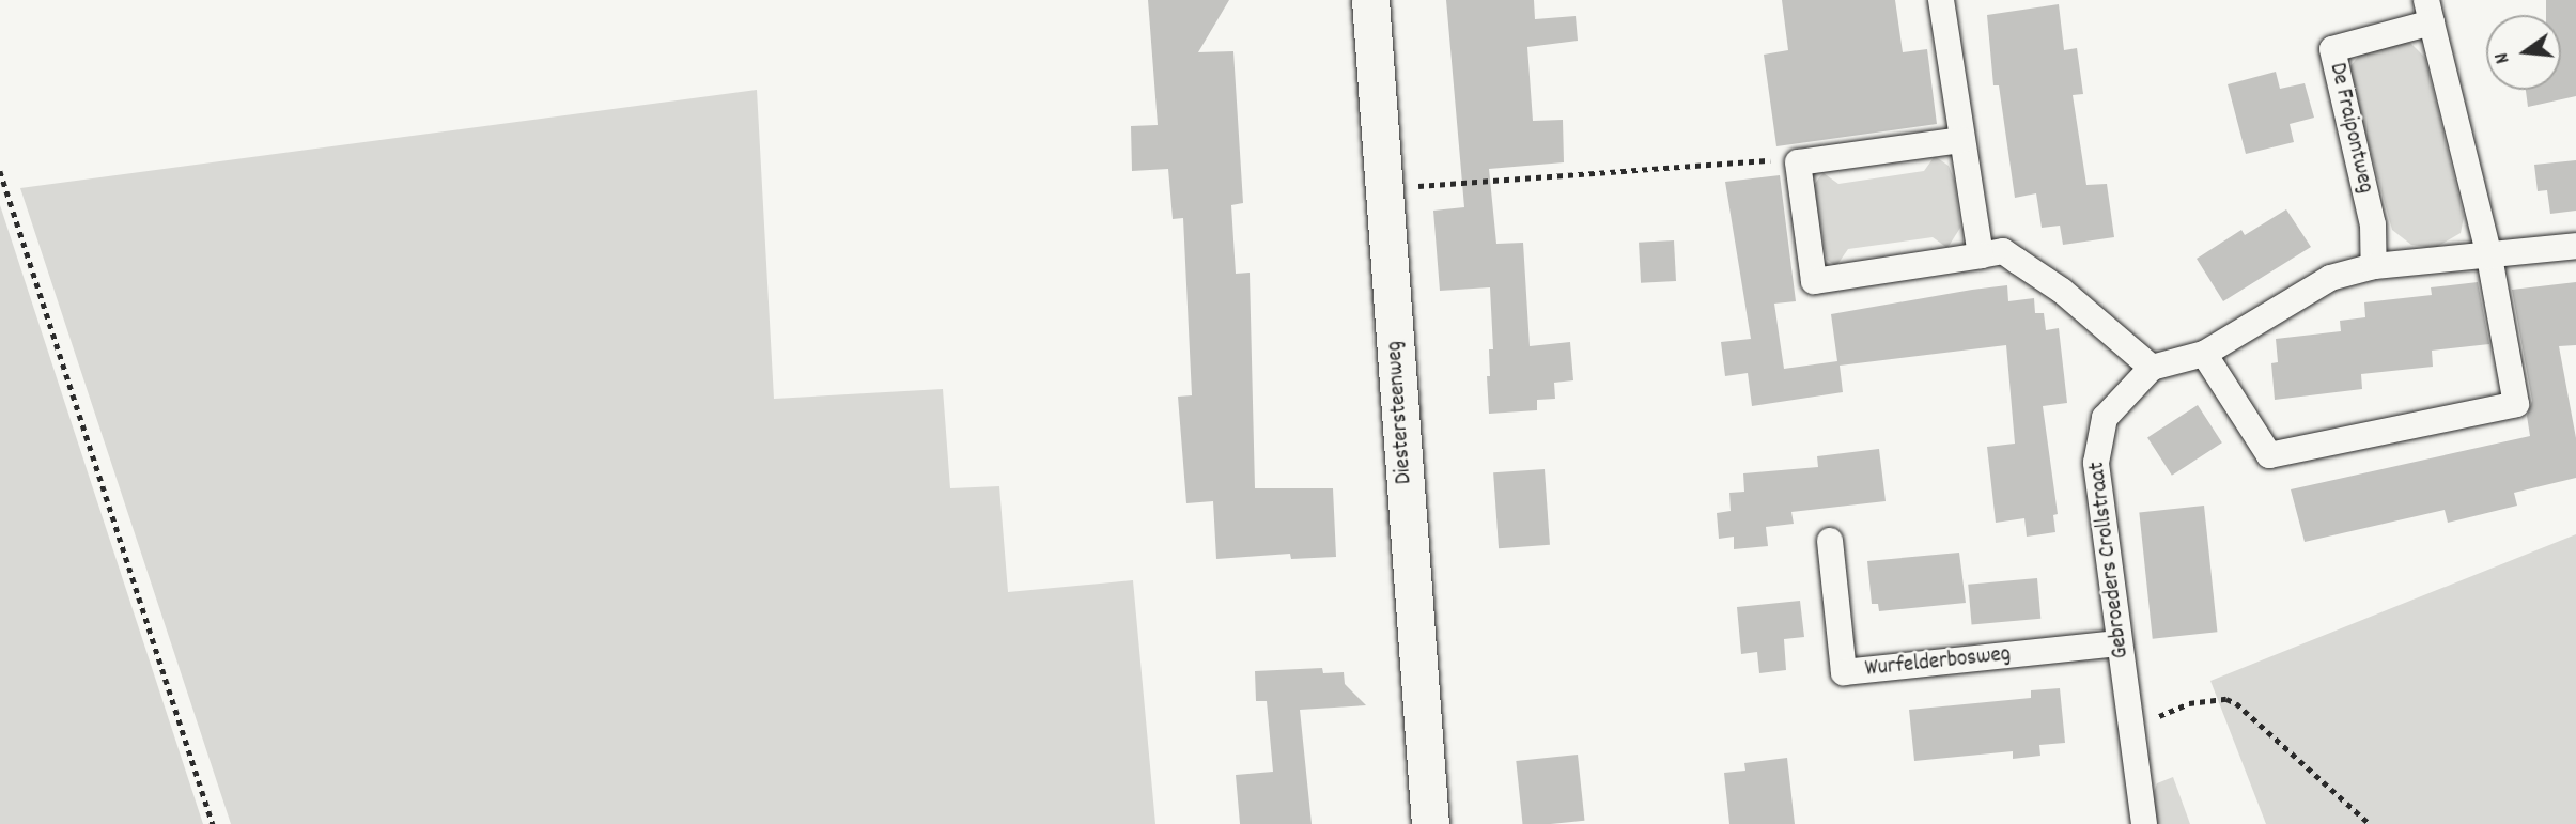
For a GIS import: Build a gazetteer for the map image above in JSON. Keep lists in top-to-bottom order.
{
  "streets": {
    "main road": ["Diestersteenweg"],
    "street": ["De Fraipontweg", "Gebroeders Crollstraat", "Wurfelderbosweg"]
  },
  "crossings": [
    ["Gebroeders Crollstraat", "Wurfelderbosweg"]
  ],
  "north": "left"
}
